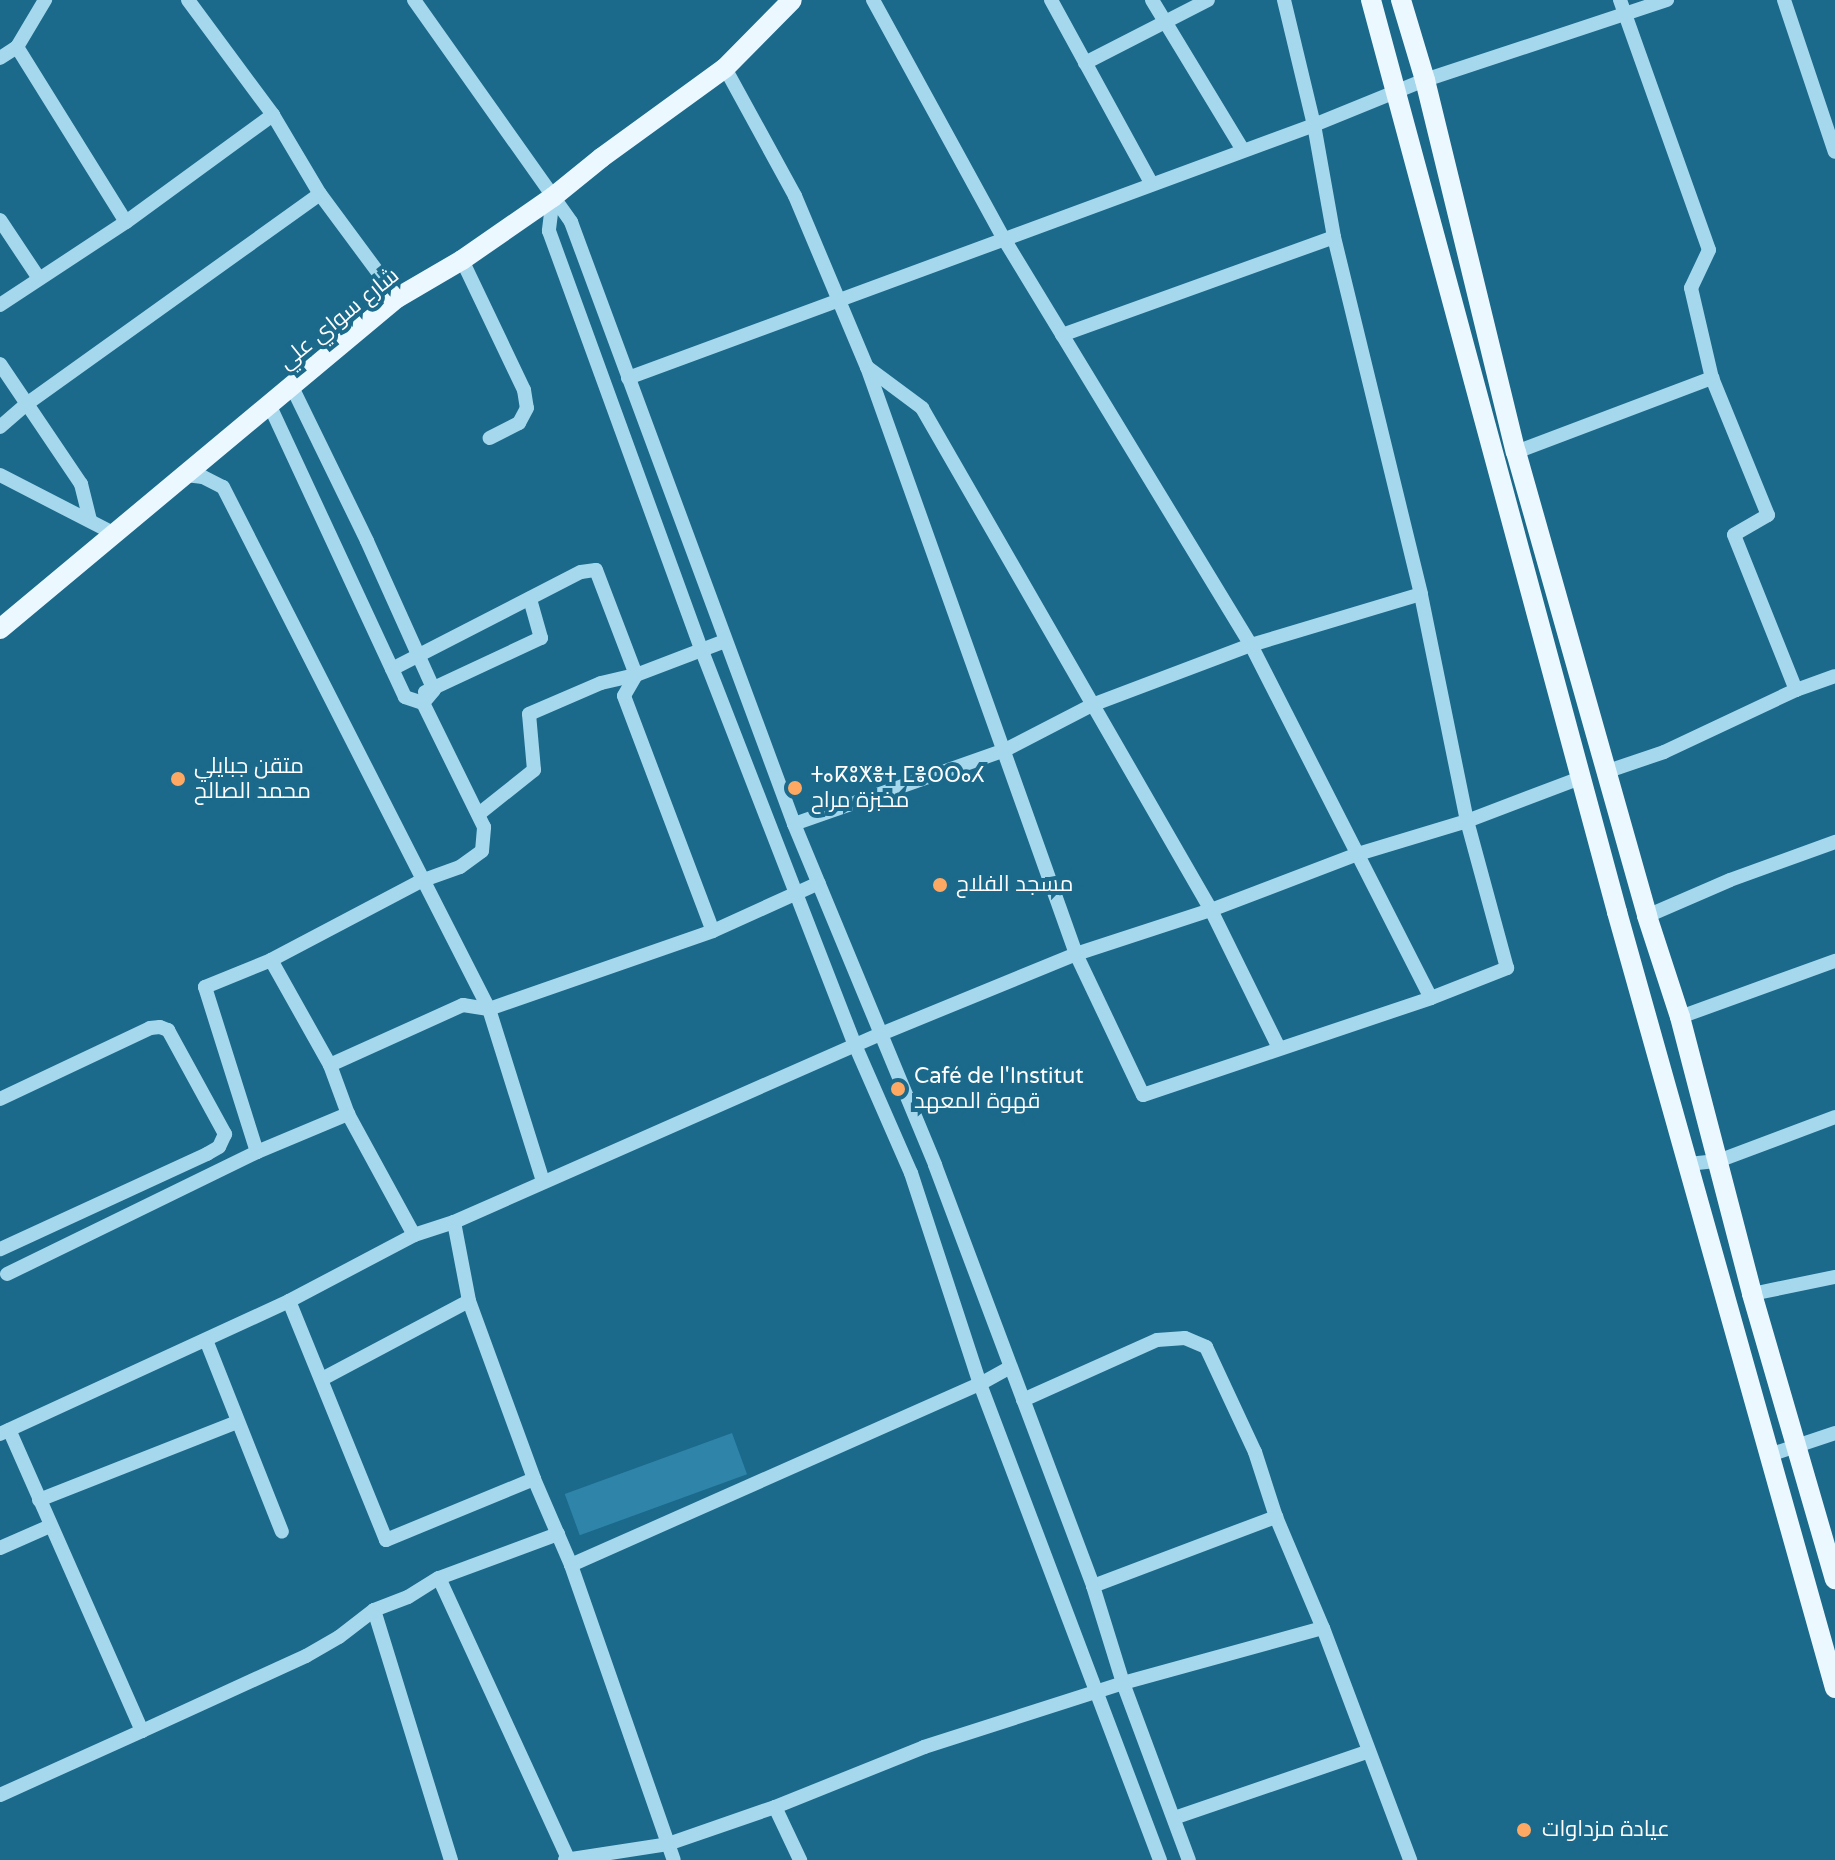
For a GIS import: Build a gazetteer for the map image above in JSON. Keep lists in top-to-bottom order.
{
  "streets": {
    "main road": ["شارع سواي علي"]
  },
  "places": [
    "متقن جبايلي محمد الصالح",
    "ⵜⴰⴽⵓⵅⴻⵜ ⵎⴻⵔⵔⴰⵃ مخبزة مراح",
    "مسجد الفلاح",
    "Café de l'Institut قهوة المعهد",
    "عيادة مزداوات"
  ]
}
